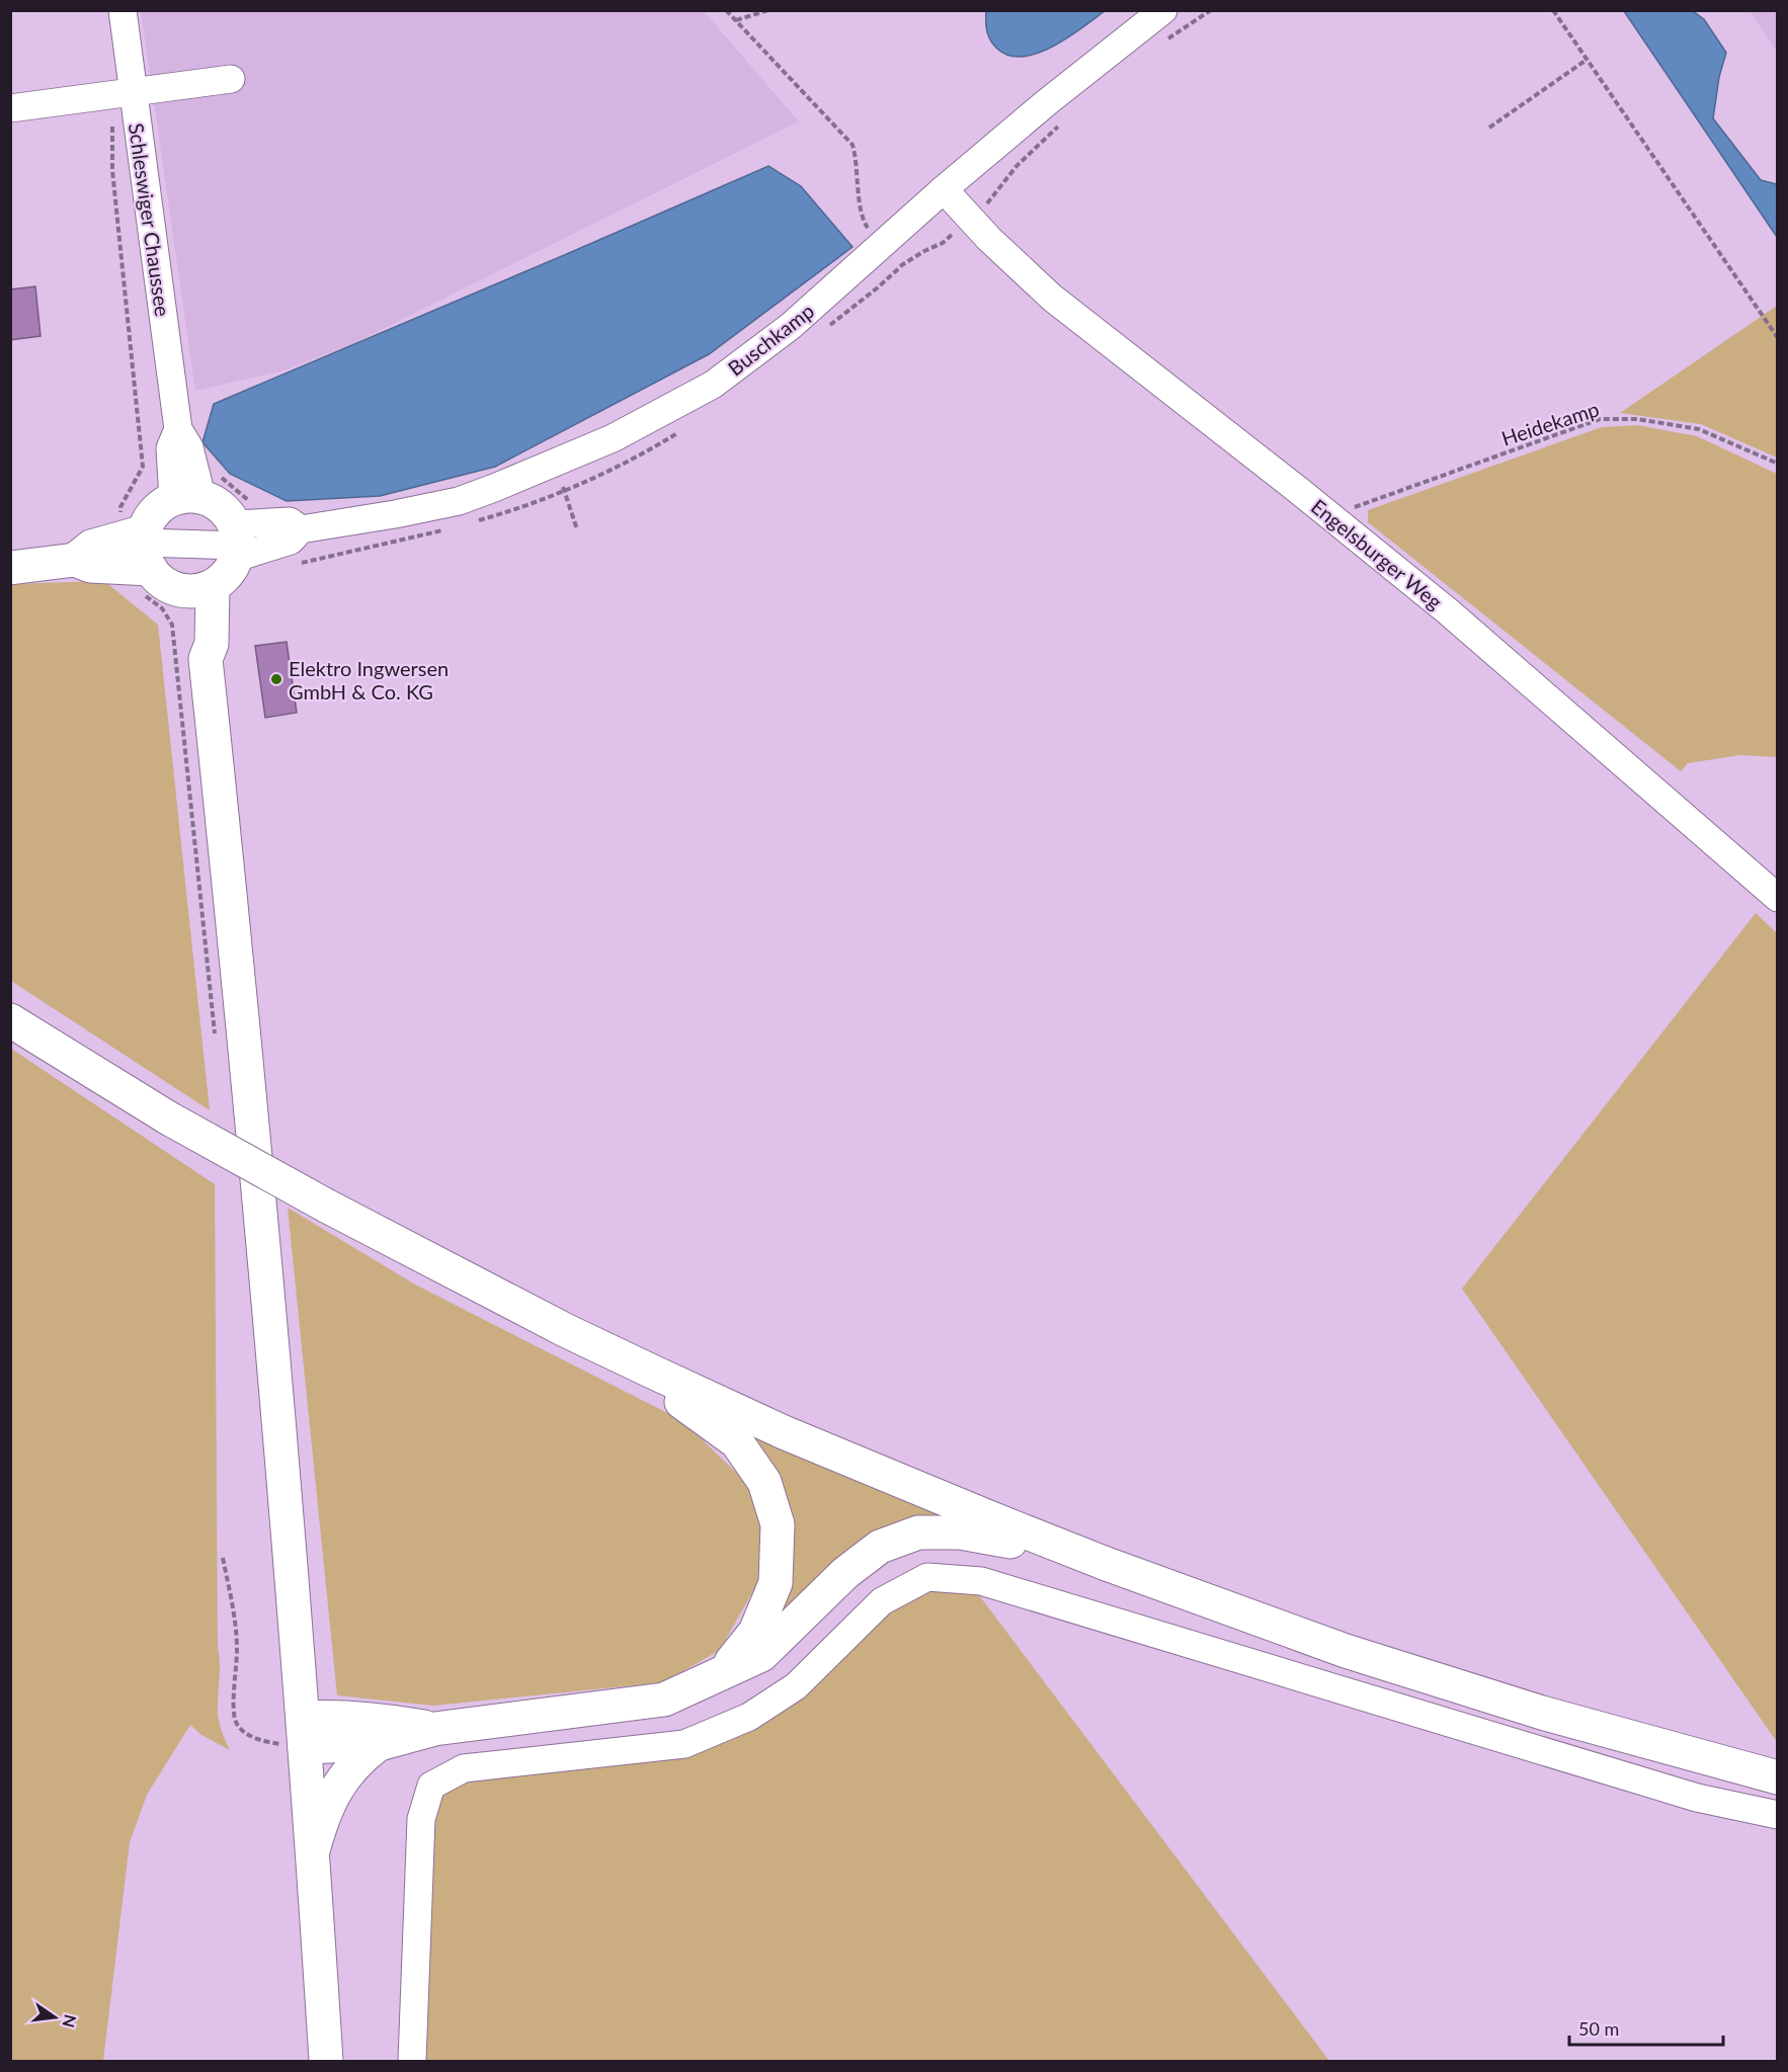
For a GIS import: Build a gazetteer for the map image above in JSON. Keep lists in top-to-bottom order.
{
  "streets": {
    "street": ["Schleswiger Chaussee", "Buschkamp", "Engelsburger Weg"],
    "path": ["Heidekamp"]
  },
  "crossings": [
    ["Buschkamp", "Engelsburger Weg"],
    ["Heidekamp", "Engelsburger Weg"]
  ],
  "places": ["Elektro Ingwersen GmbH & Co. KG"],
  "scale_bar": "50 m",
  "north": "right"
}
